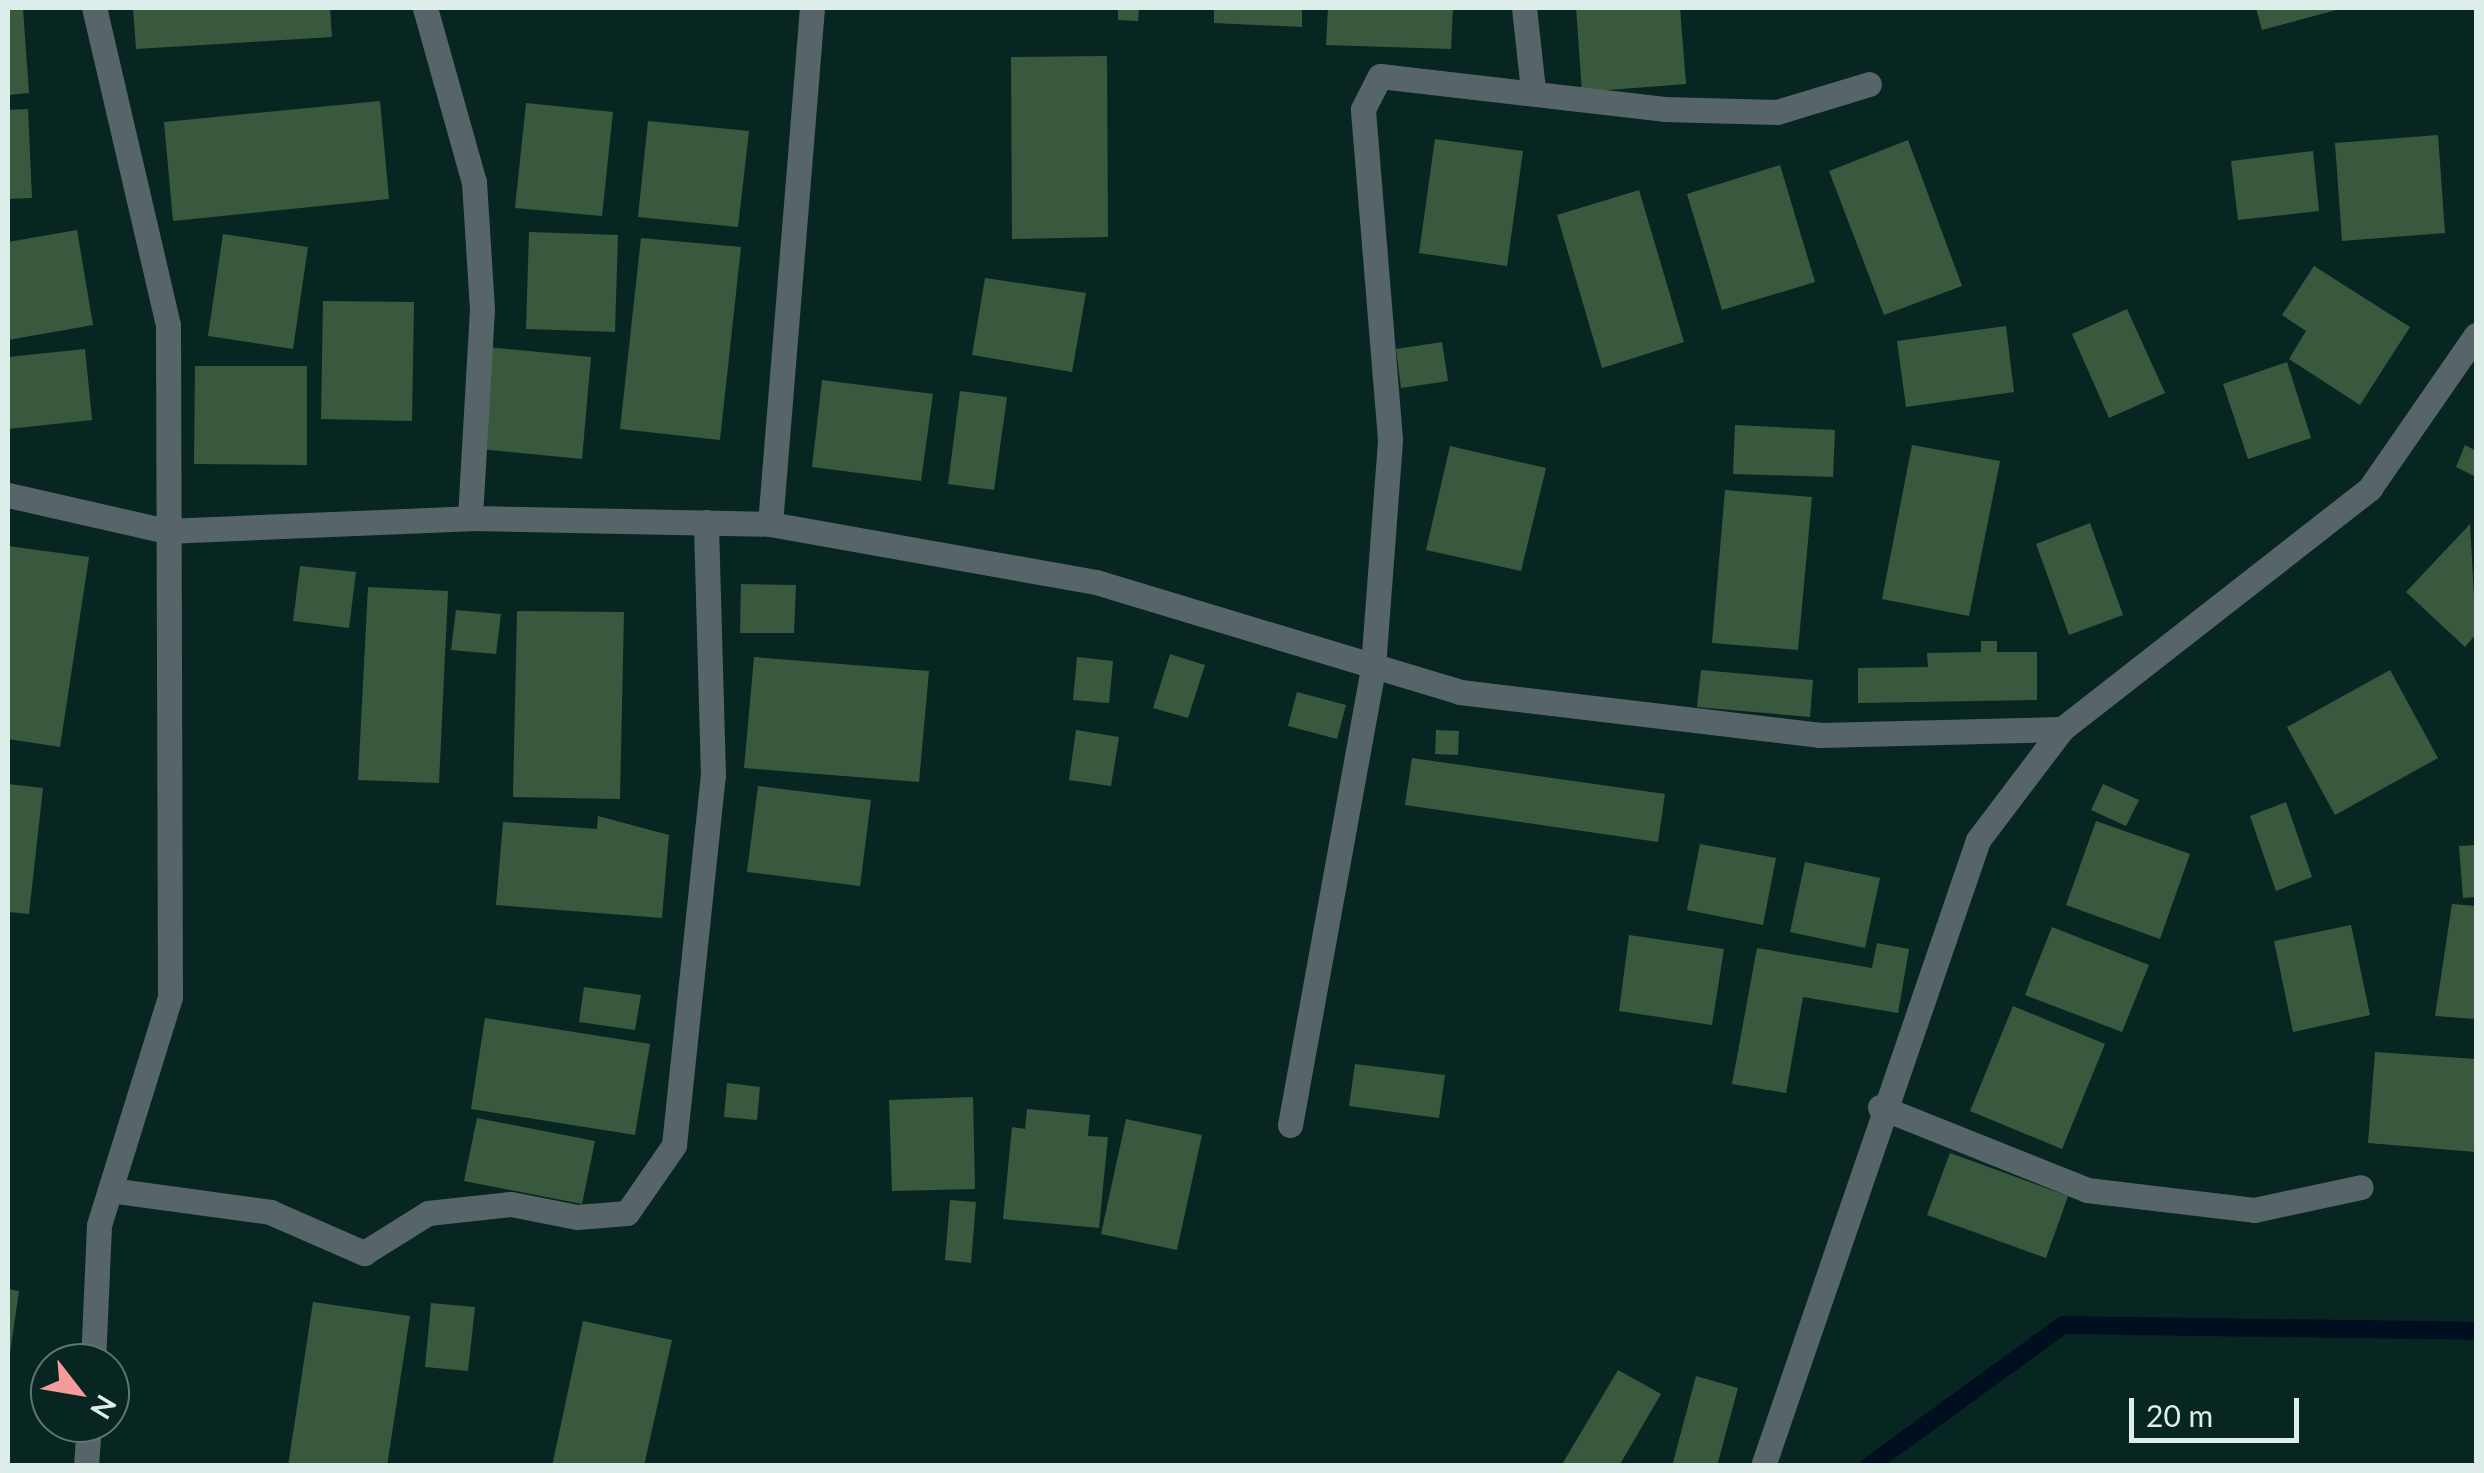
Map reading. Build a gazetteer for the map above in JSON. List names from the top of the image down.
{
  "scale_bar": "20 m",
  "north": "bottom right"
}
